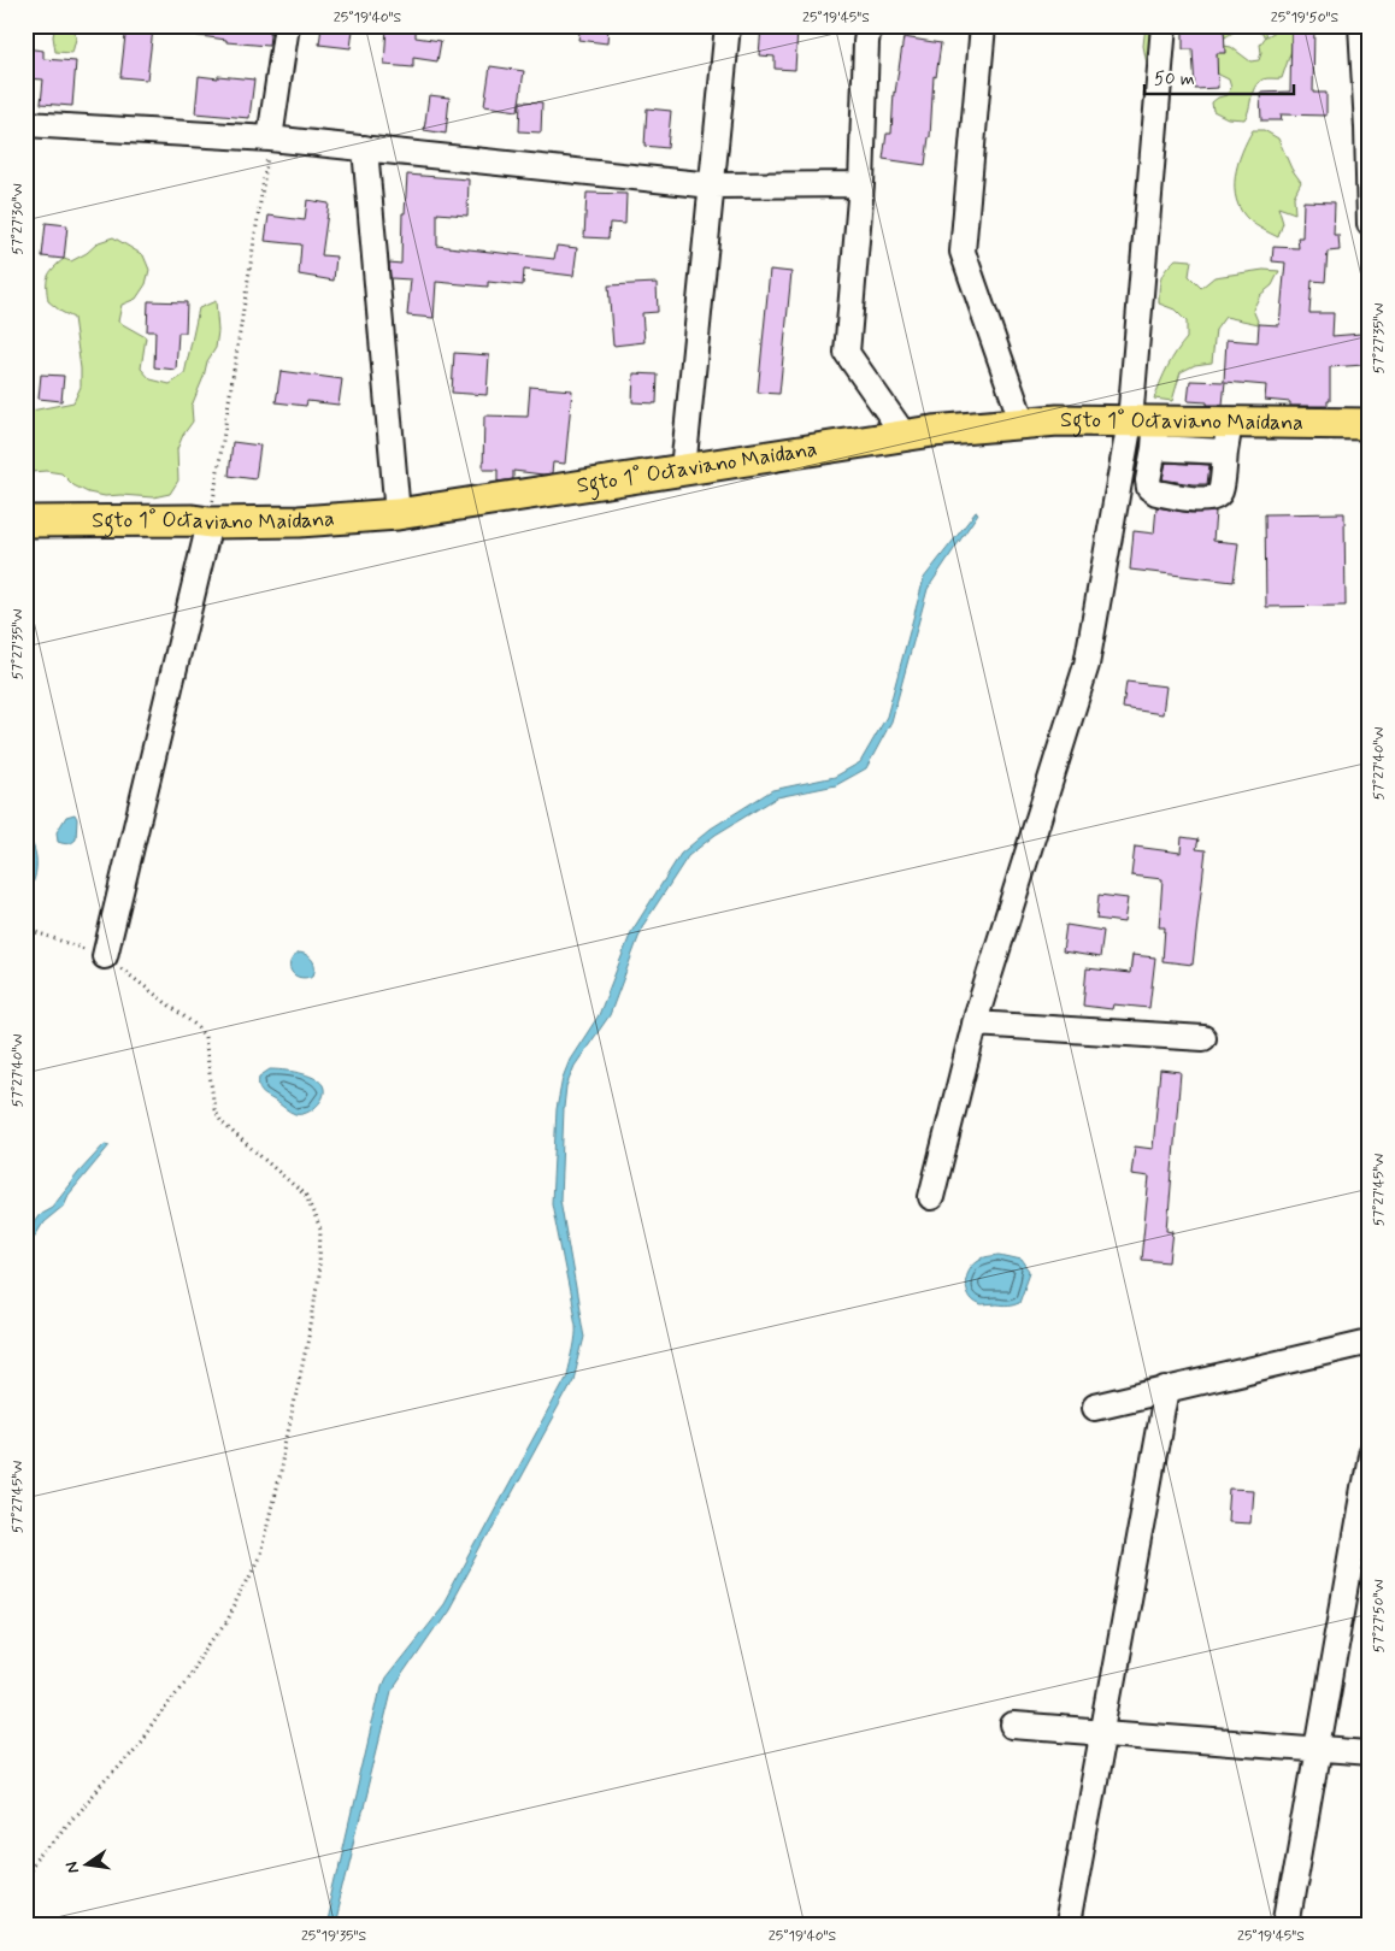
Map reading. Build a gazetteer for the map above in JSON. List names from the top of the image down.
{
  "streets": {
    "main road": ["Sgto 1° Octaviano Maidana"]
  },
  "scale_bar": "50 m",
  "north": "left",
  "coordinates": [
    "25°19'40\"S",
    "25°19'45\"S",
    "25°19'50\"S",
    "57°27'30\"W",
    "57°27'35\"W",
    "57°27'40\"W",
    "57°27'45\"W",
    "57°27'50\"W",
    "25°19'35\"S"
  ]
}
